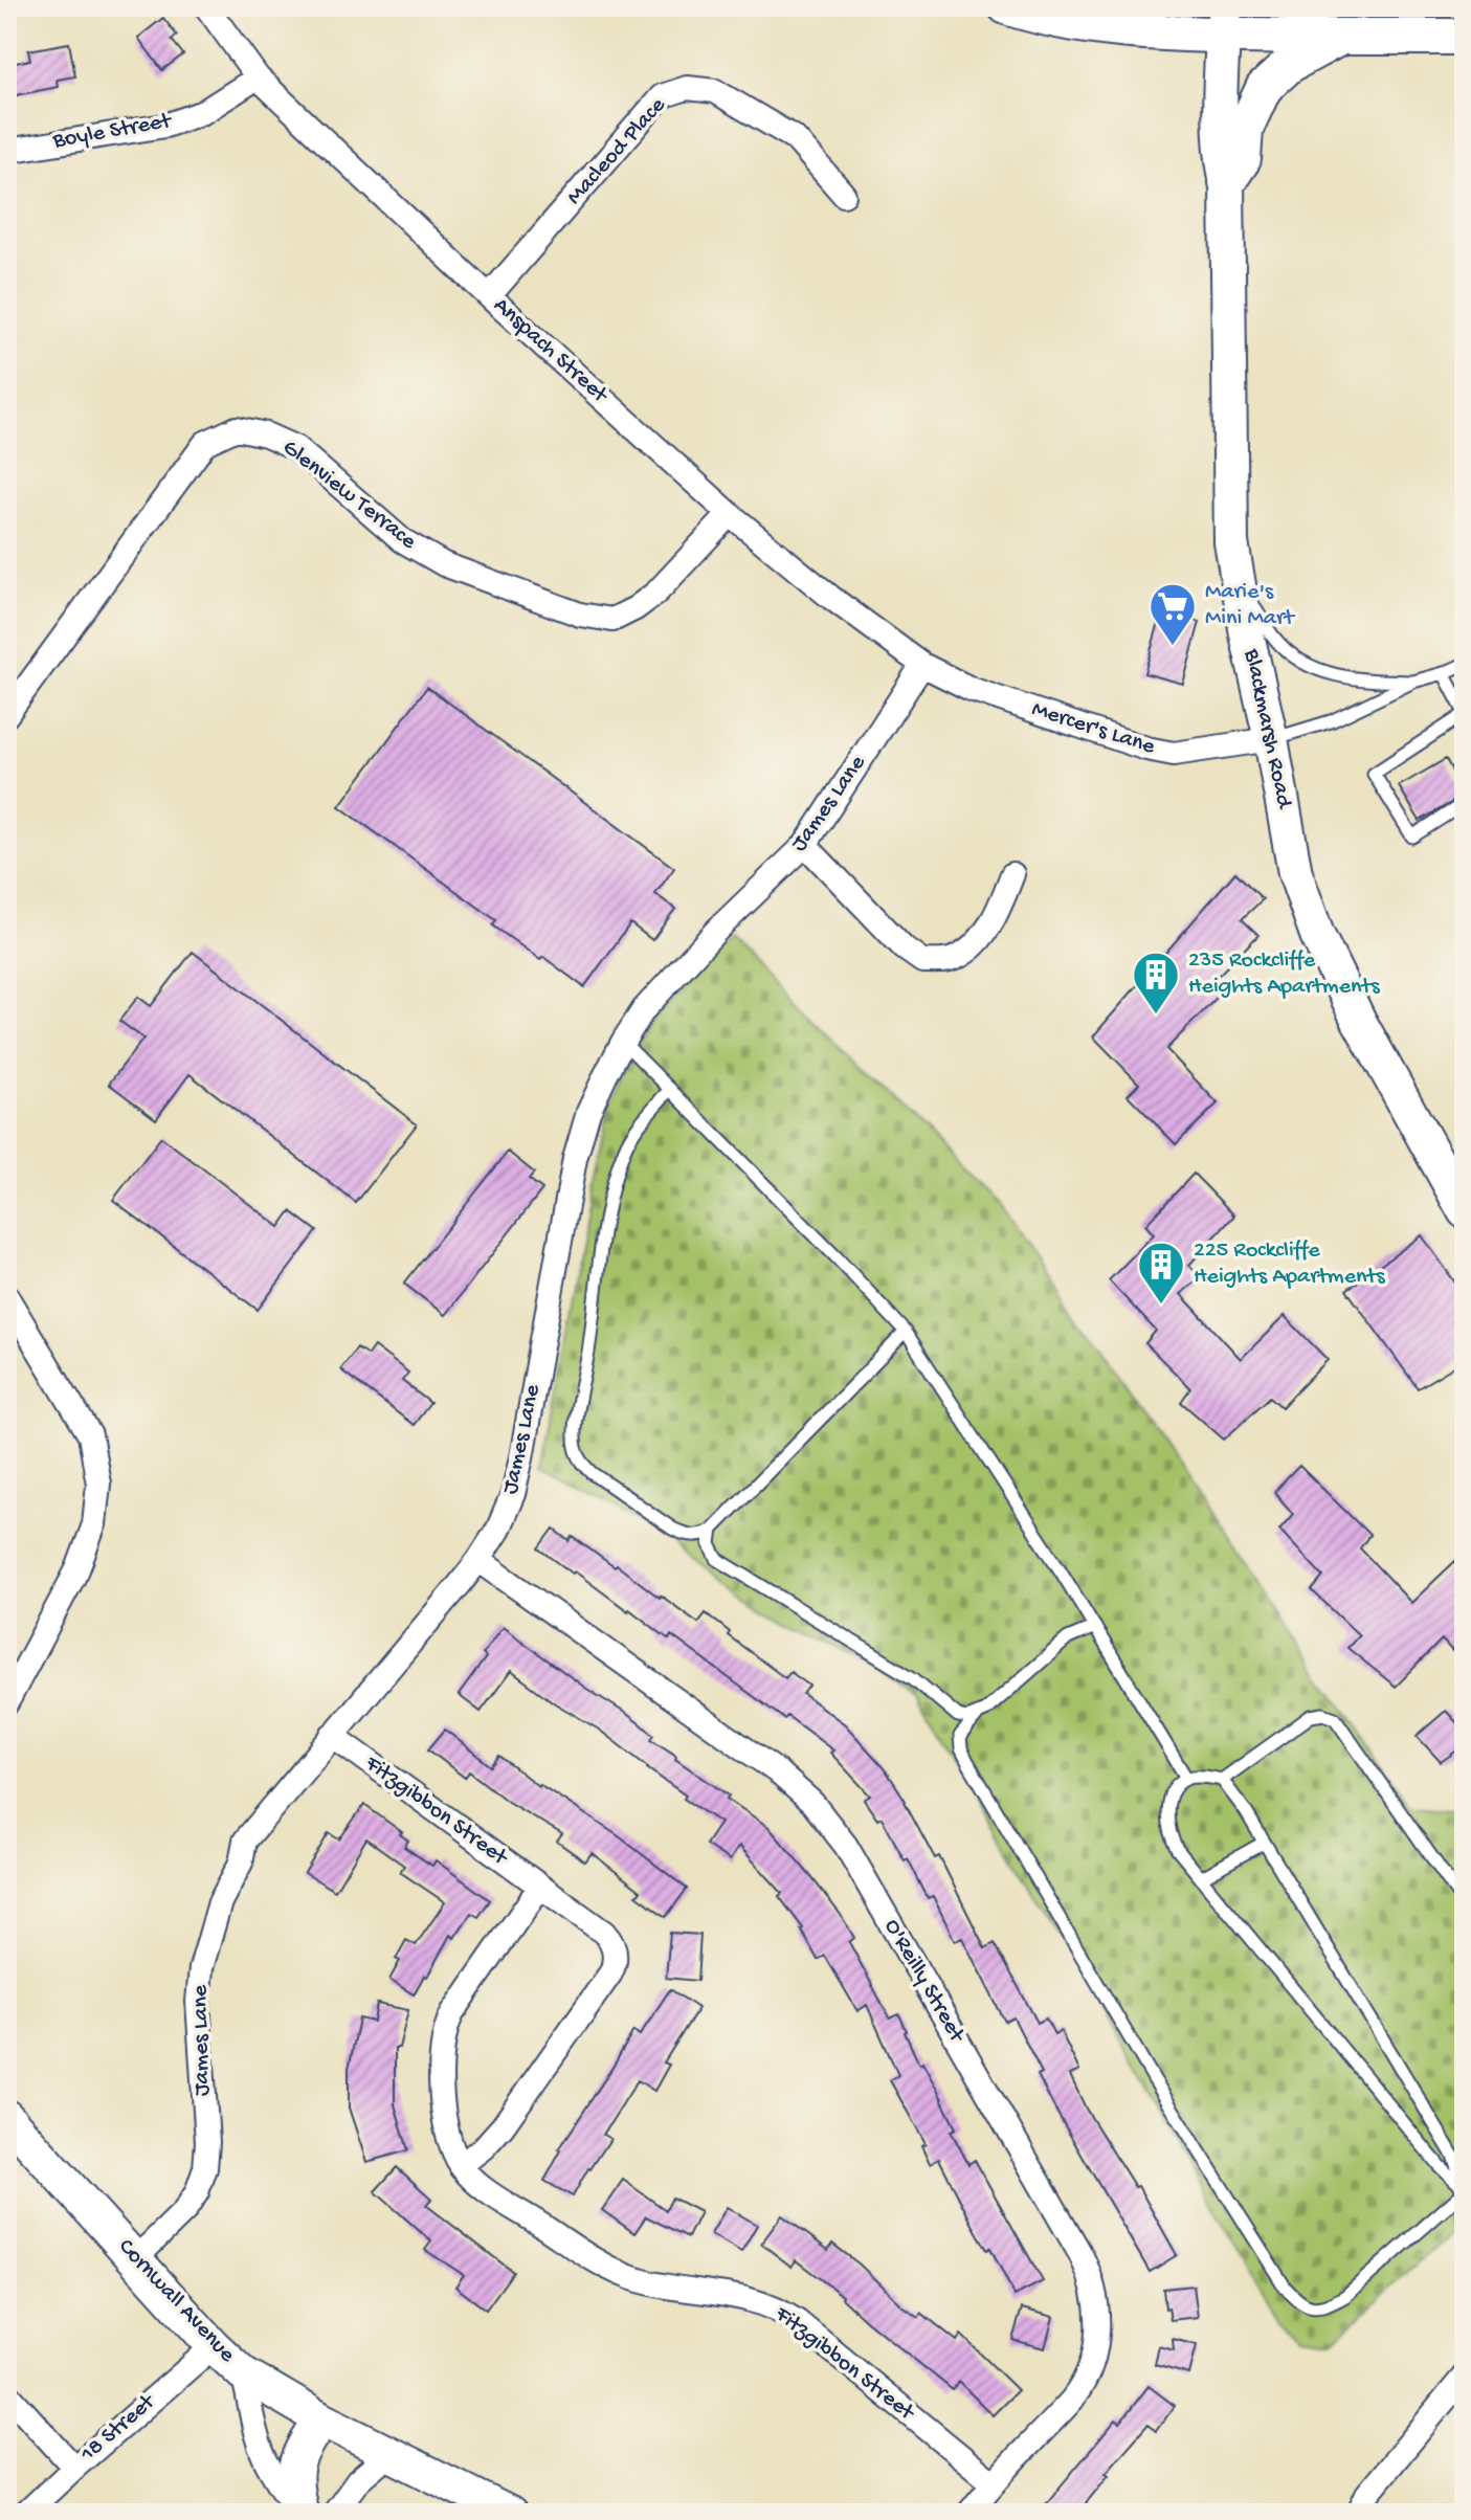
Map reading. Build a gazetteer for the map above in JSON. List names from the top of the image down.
{
  "streets": {
    "street": [
      "Boyle Street",
      "Macleod Place",
      "Anspach Street",
      "Glenview Terrace",
      "Mercer's Lane",
      "Blackmarsh Road",
      "James Lane",
      "Fitzgibbon Street",
      "O'Reilly Street",
      "Cornwall Avenue",
      "18 Street"
    ]
  },
  "crossings": [
    ["Boyle Street", "Anspach Street"],
    ["Macleod Place", "Anspach Street"],
    ["Anspach Street", "Glenview Terrace"],
    ["Anspach Street", "Mercer's Lane"],
    ["Anspach Street", "James Lane"],
    ["Mercer's Lane", "Blackmarsh Road"],
    ["Mercer's Lane", "James Lane"],
    ["James Lane", "Fitzgibbon Street"],
    ["James Lane", "O'Reilly Street"],
    ["James Lane", "Cornwall Avenue"],
    ["Fitzgibbon Street", "O'Reilly Street"],
    ["Cornwall Avenue", "18 Street"]
  ],
  "places": {
    "supermarket": ["Marie's Mini Mart"],
    "building": ["235 Rockcliffe Heights Apartments", "225 Rockcliffe Heights Apartments"]
  }
}
